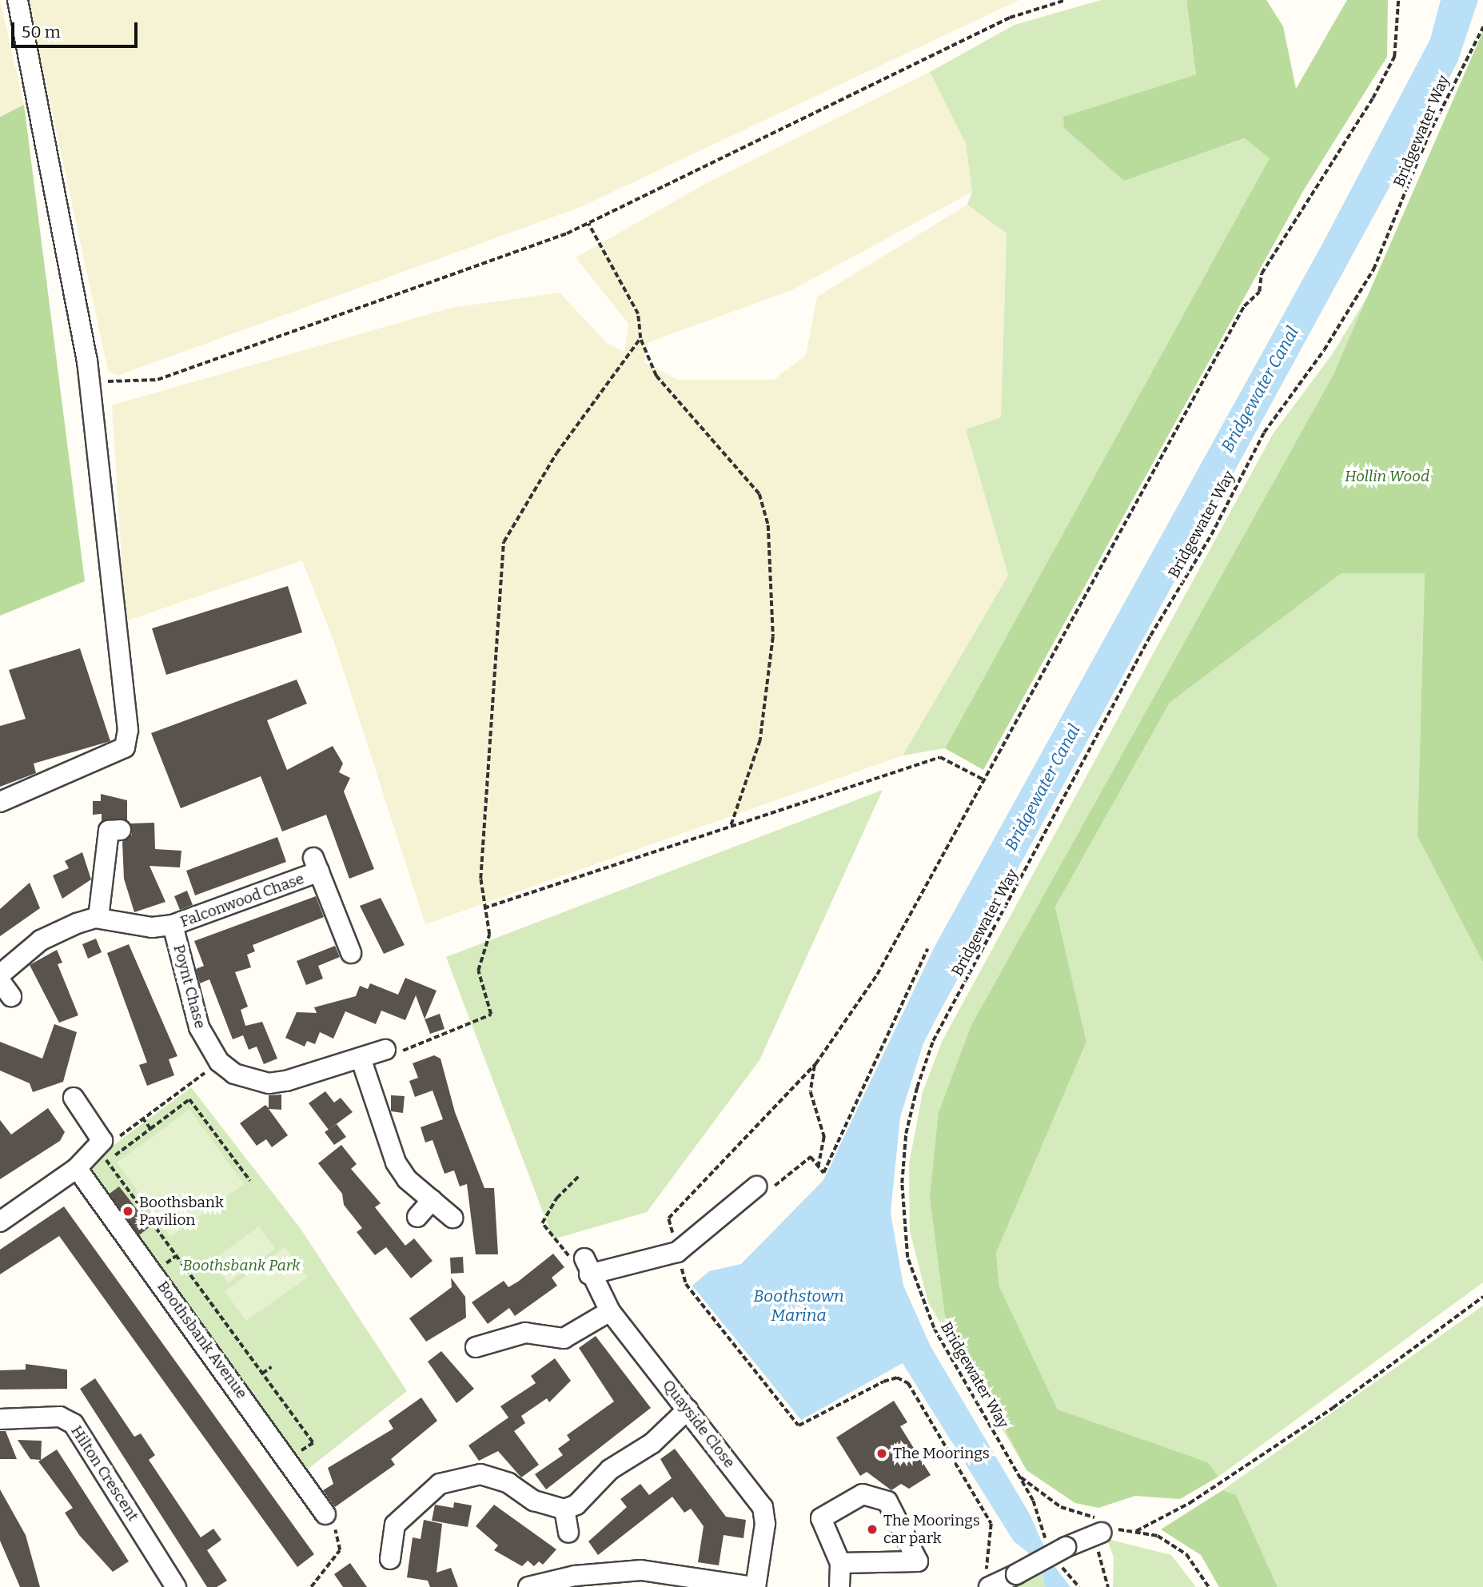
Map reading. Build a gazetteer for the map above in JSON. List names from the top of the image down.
{
  "streets": {
    "street": [
      "Falconwood Chase",
      "Poynt Chase",
      "Boothsbank Avenue",
      "Quayside Close",
      "Hilton Crescent"
    ],
    "path": ["Bridgewater Way"]
  },
  "crossings": [
    ["Falconwood Chase", "Poynt Chase"]
  ],
  "water": ["Bridgewater Canal", "Boothstown Marina"],
  "parks": ["Hollin Wood", "Boothsbank Park"],
  "places": ["Boothsbank Pavilion", "The Moorings", "The Moorings car park"],
  "scale_bar": "50 m"
}
